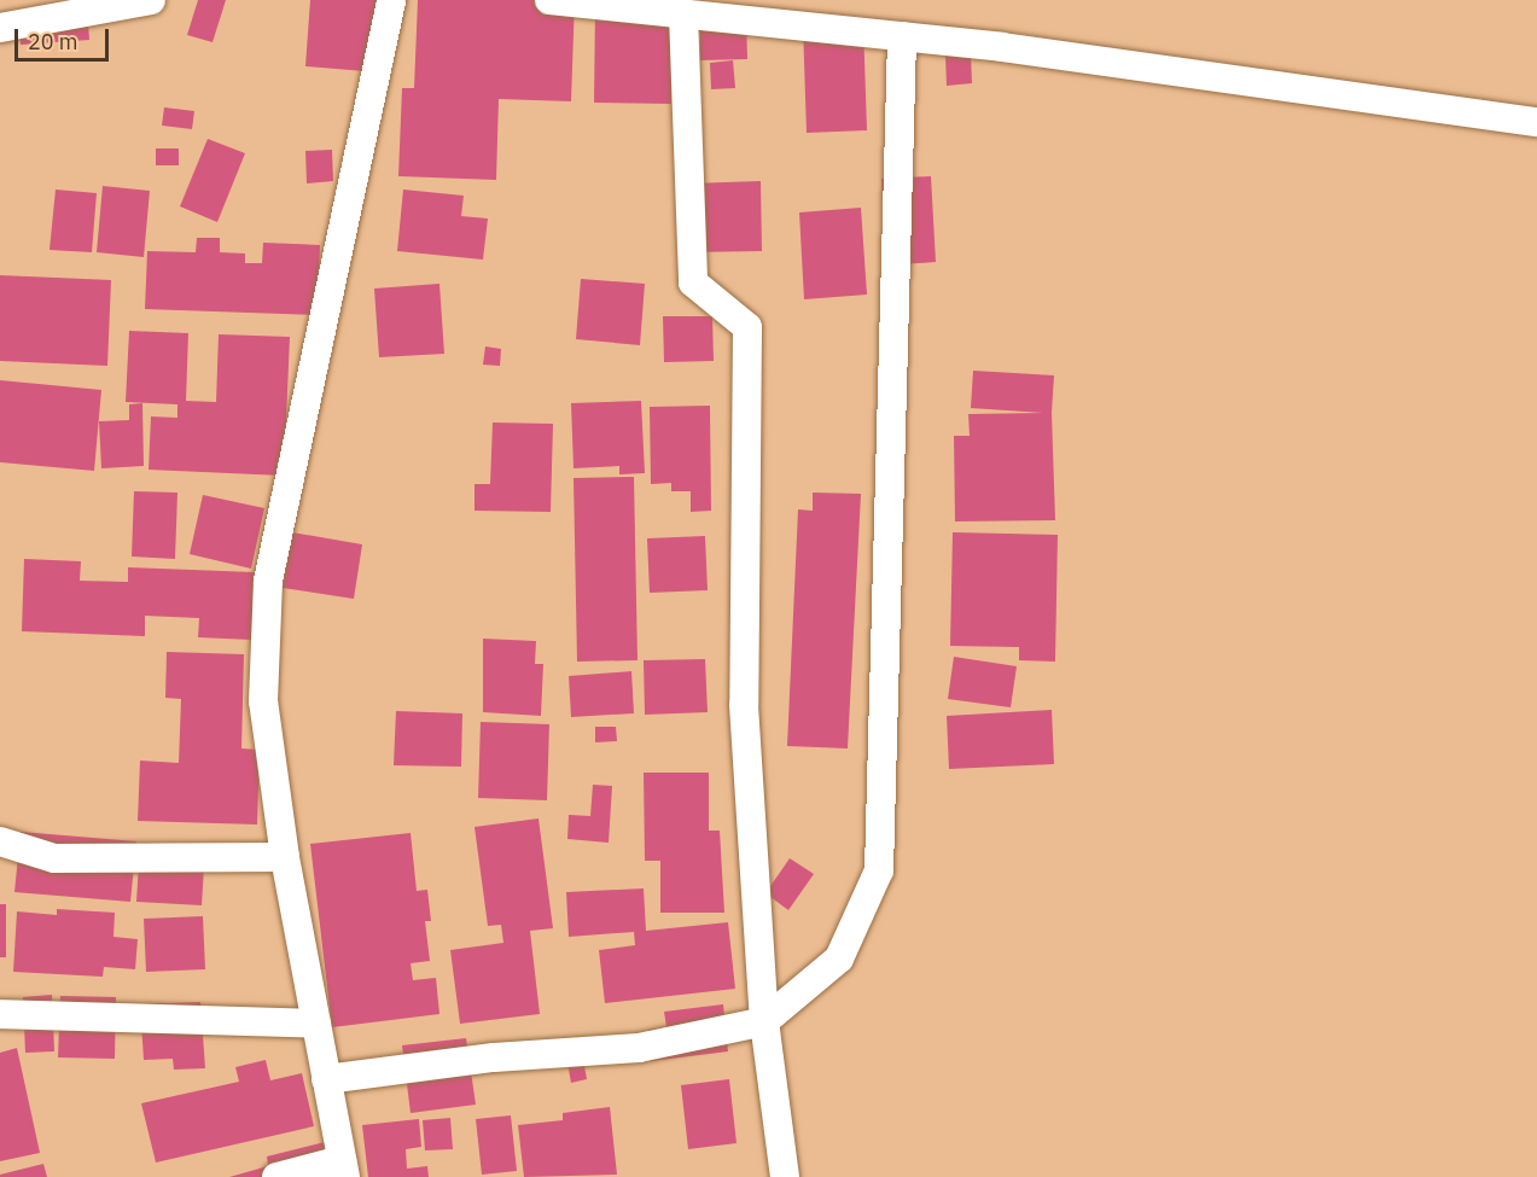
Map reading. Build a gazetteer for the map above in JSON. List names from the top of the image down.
{
  "scale_bar": "20 m"
}
